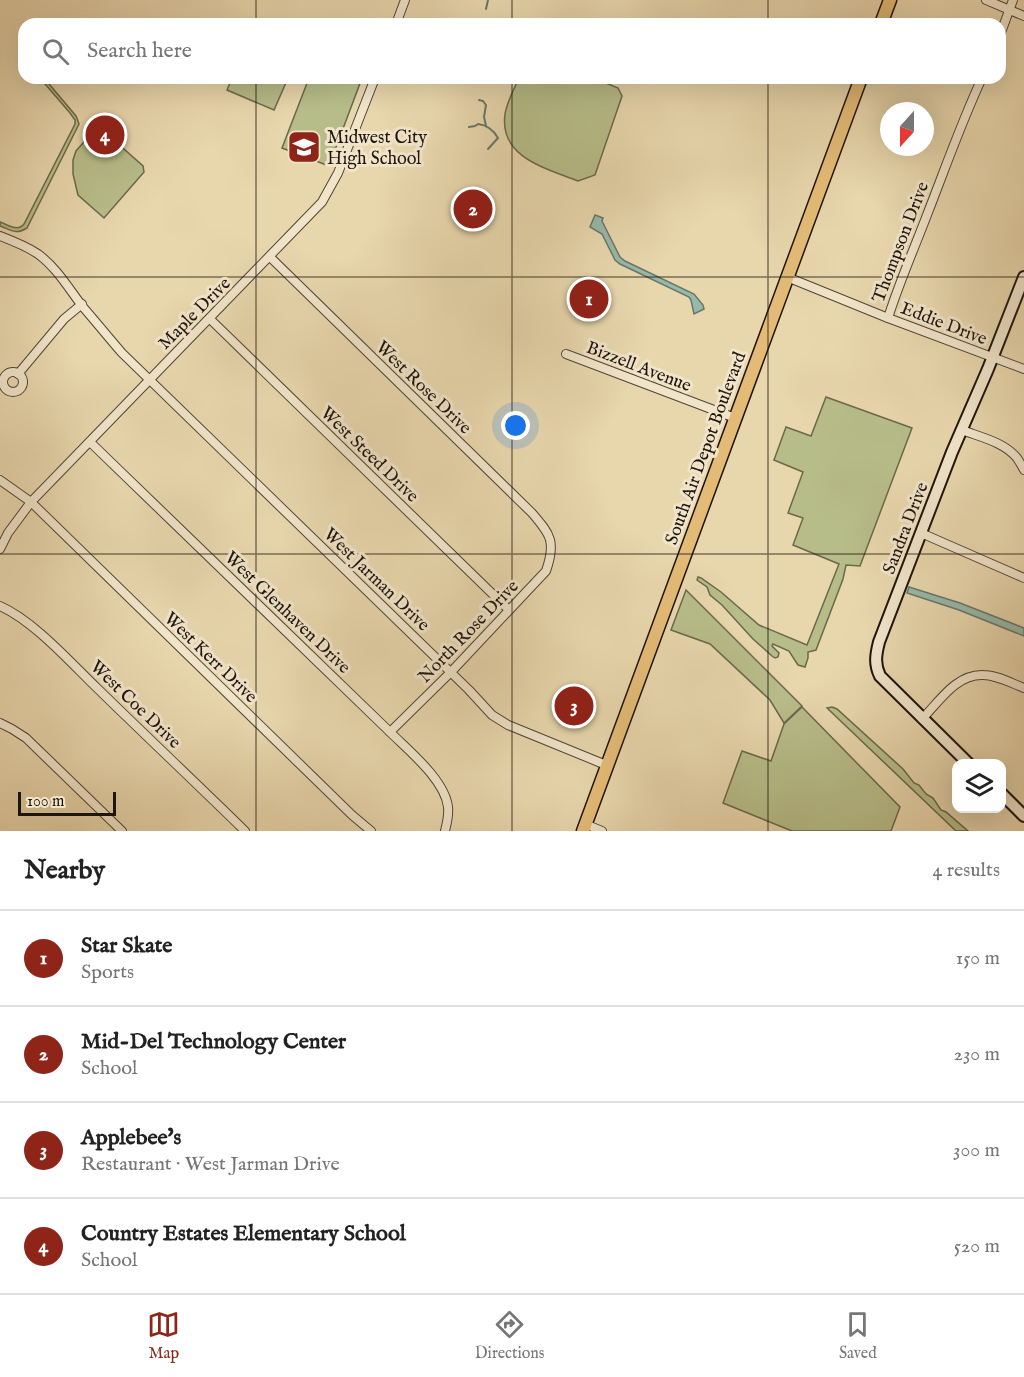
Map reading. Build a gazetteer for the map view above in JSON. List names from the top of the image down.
{
  "streets": {
    "main road": ["South Air Depot Boulevard"],
    "street": [
      "Thompson Drive",
      "Maple Drive",
      "Eddie Drive",
      "Bizzell Avenue",
      "West Rose Drive",
      "West Steed Drive",
      "Sandra Drive",
      "West Jarman Drive",
      "West Glenhaven Drive",
      "North Rose Drive",
      "West Kerr Drive",
      "West Coe Drive"
    ]
  },
  "crossings": [
    ["Thompson Drive", "Eddie Drive"],
    ["Maple Drive", "West Rose Drive"],
    ["Maple Drive", "West Steed Drive"],
    ["Maple Drive", "West Jarman Drive"],
    ["Maple Drive", "West Glenhaven Drive"],
    ["Maple Drive", "West Kerr Drive"],
    ["Eddie Drive", "South Air Depot Boulevard"],
    ["Eddie Drive", "Sandra Drive"],
    ["Bizzell Avenue", "South Air Depot Boulevard"],
    ["West Rose Drive", "North Rose Drive"],
    ["South Air Depot Boulevard", "West Jarman Drive"],
    ["West Steed Drive", "North Rose Drive"],
    ["West Jarman Drive", "North Rose Drive"],
    ["West Glenhaven Drive", "North Rose Drive"]
  ],
  "places": {
    "school or university": ["Midwest City High School"]
  },
  "scale_bar": "100 m",
  "north": "bottom",
  "page": {
    "search": "Search here",
    "pins": [
      "4",
      "2",
      "1",
      "3"
    ],
    "scale": "100 m",
    "heading": ["Nearby", "4 results"],
    "list": [
      {
        "mark": "1",
        "name": "Star Skate",
        "note": "Sports",
        "value": "150 m"
      },
      {
        "mark": "2",
        "name": "Mid-Del Technology Center",
        "note": "School",
        "value": "230 m"
      },
      {
        "mark": "3",
        "name": "Applebee's",
        "note": "Restaurant · West Jarman Drive",
        "value": "300 m"
      },
      {
        "mark": "4",
        "name": "Country Estates Elementary School",
        "note": "School",
        "value": "520 m"
      }
    ],
    "nav": ["Map", "Directions", "Saved"]
  }
}
